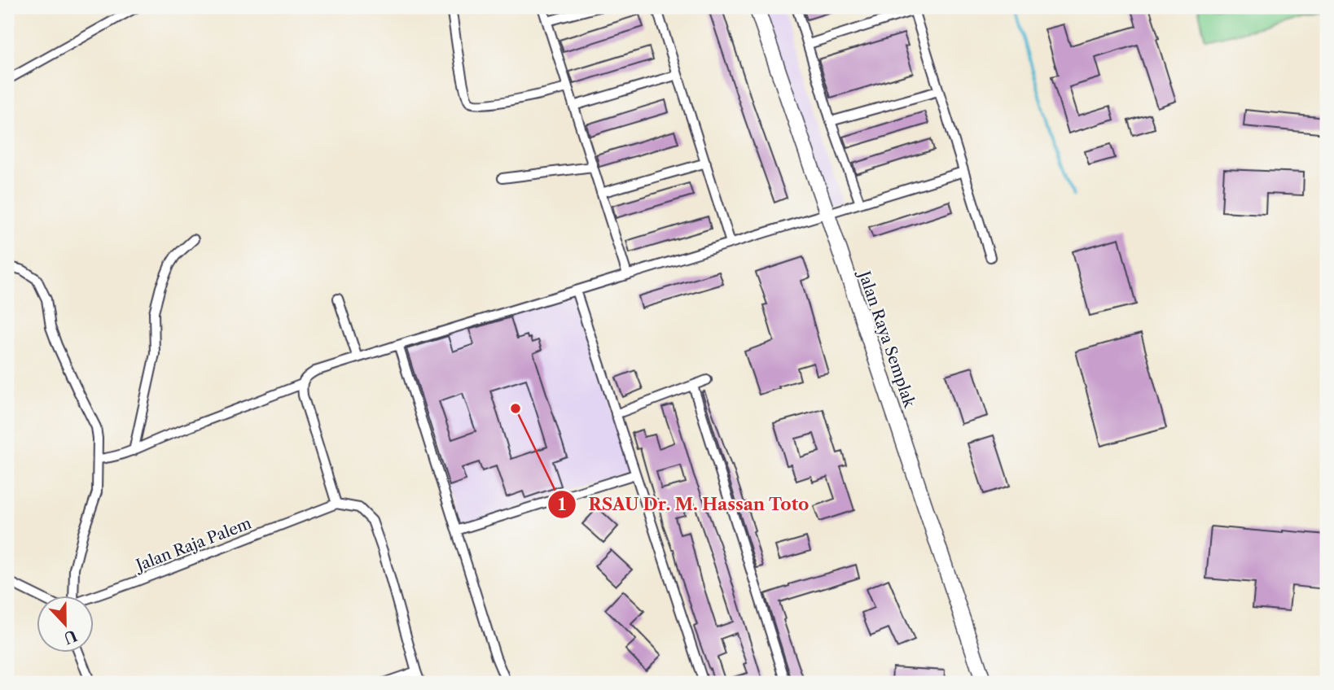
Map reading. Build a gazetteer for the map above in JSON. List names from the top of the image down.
{
  "streets": {
    "main road": ["Jalan Raya Semplak"],
    "street": ["Jalan Raja Palem"]
  },
  "places": ["RSAU Dr. M. Hassan Toto"],
  "north": "bottom"
}
